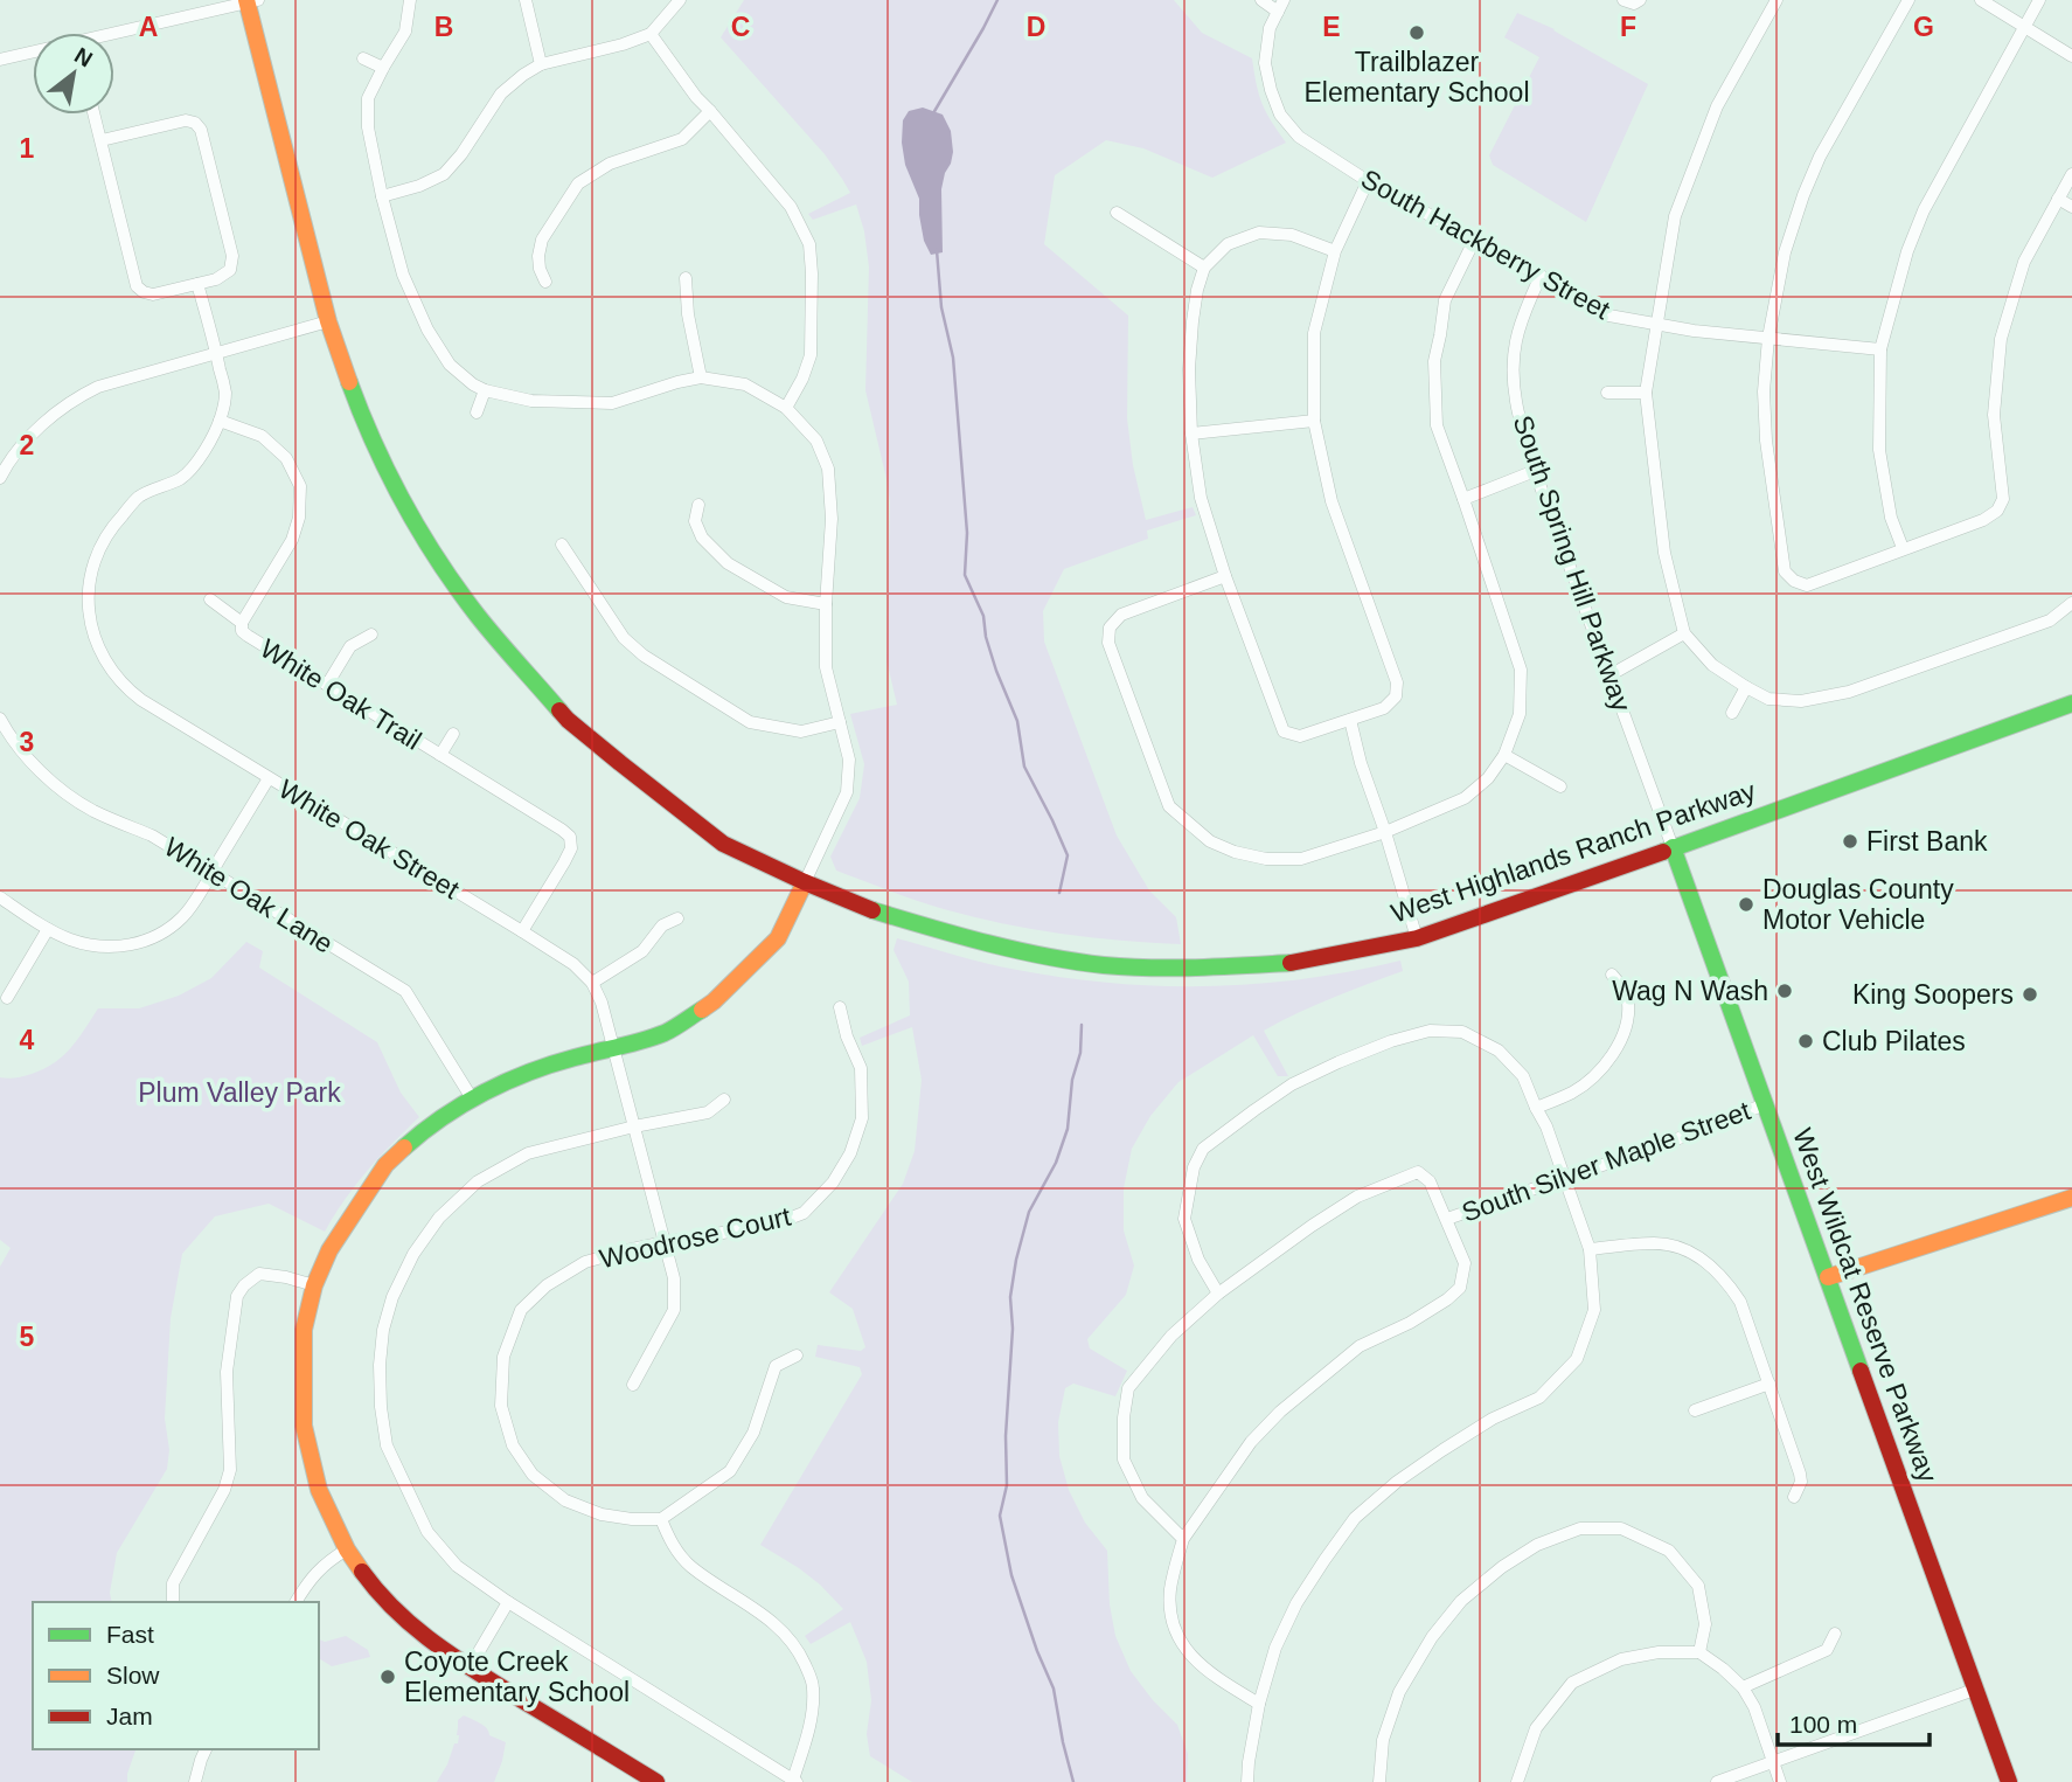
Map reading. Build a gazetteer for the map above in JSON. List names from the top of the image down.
{
  "streets": {
    "main road": ["West Highlands Ranch Parkway", "West Wildcat Reserve Parkway"],
    "street": [
      "South Hackberry Street",
      "South Spring Hill Parkway",
      "White Oak Trail",
      "White Oak Street",
      "White Oak Lane",
      "South Silver Maple Street",
      "Woodrose Court"
    ]
  },
  "crossings": [
    ["South Hackberry Street", "South Spring Hill Parkway"],
    ["South Spring Hill Parkway", "West Highlands Ranch Parkway"],
    ["South Spring Hill Parkway", "West Wildcat Reserve Parkway"],
    ["White Oak Trail", "White Oak Street"],
    ["White Oak Street", "Woodrose Court"],
    ["West Highlands Ranch Parkway", "West Wildcat Reserve Parkway"],
    ["South Silver Maple Street", "West Wildcat Reserve Parkway"]
  ],
  "parks": ["Plum Valley Park"],
  "places": [
    "Trailblazer Elementary School",
    "First Bank",
    "Douglas County Motor Vehicle",
    "Wag N Wash",
    "King Soopers",
    "Club Pilates",
    "Coyote Creek Elementary School"
  ],
  "legend": ["Fast", "Slow", "Jam"],
  "scale_bar": "100 m",
  "north": "top right",
  "grid": {
    "columns": [
      "A",
      "B",
      "C",
      "D",
      "E",
      "F",
      "G"
    ],
    "rows": [
      "1",
      "2",
      "3",
      "4",
      "5"
    ]
  }
}
